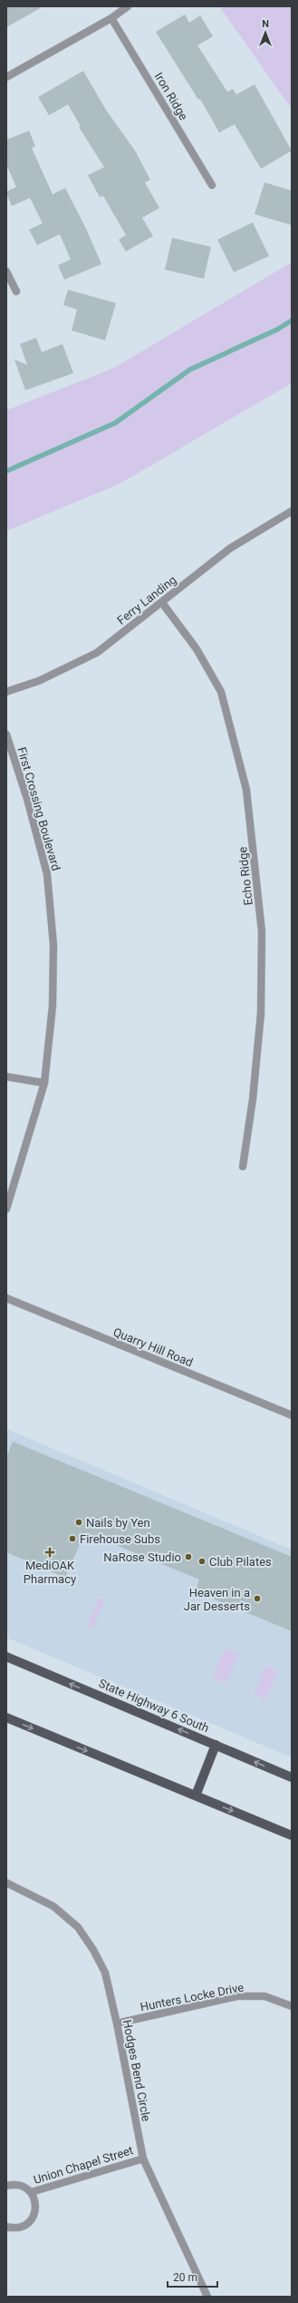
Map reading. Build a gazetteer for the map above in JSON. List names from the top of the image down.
{
  "streets": {
    "main road": ["State Highway 6 South"],
    "street": [
      "Iron Ridge",
      "Ferry Landing",
      "First Crossing Boulevard",
      "Echo Ridge",
      "Quarry Hill Road",
      "Hunters Locke Drive",
      "Hodges Bend Circle",
      "Union Chapel Street"
    ]
  },
  "crossings": [
    ["Ferry Landing", "Echo Ridge"],
    ["Hunters Locke Drive", "Hodges Bend Circle"],
    ["Hodges Bend Circle", "Union Chapel Street"]
  ],
  "places": {
    "other": [
      "Nails by Yen",
      "Firehouse Subs",
      "NaRose Studio",
      "Club Pilates",
      "Heaven in a Jar Desserts"
    ],
    "health": ["MediOAK Pharmacy"]
  },
  "scale_bar": "20 m",
  "north": "top"
}
